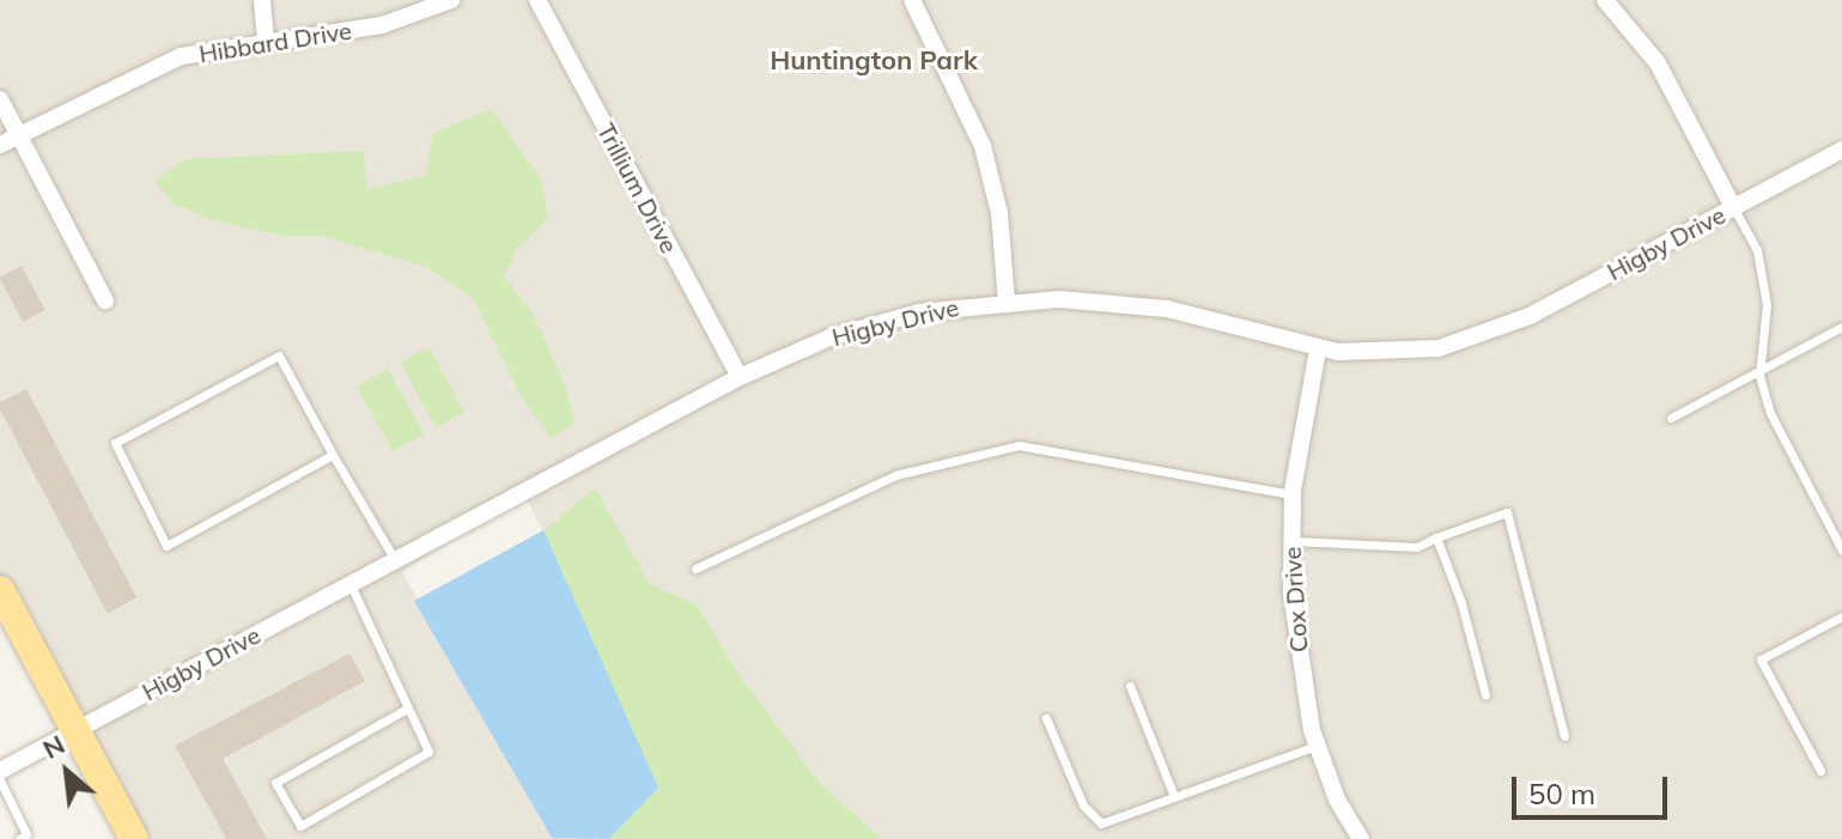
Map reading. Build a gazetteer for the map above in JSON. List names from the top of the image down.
{
  "streets": {
    "street": [
      "Hibbard Drive",
      "Trillium Drive",
      "Higby Drive",
      "Cox Drive"
    ]
  },
  "crossings": [
    ["Trillium Drive", "Higby Drive"],
    ["Higby Drive", "Cox Drive"]
  ],
  "districts": ["Huntington Park"],
  "scale_bar": "50 m",
  "north": "top left"
}
